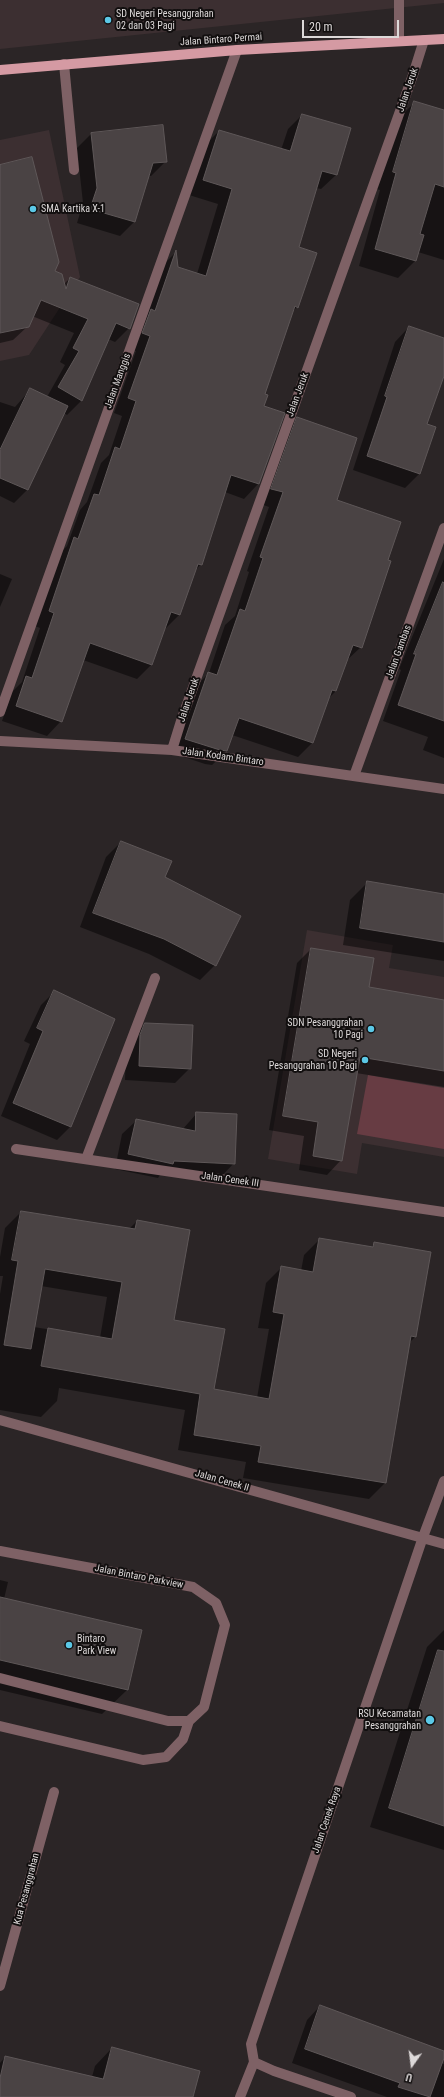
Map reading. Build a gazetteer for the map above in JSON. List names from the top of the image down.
{
  "streets": {
    "main road": ["Jalan Bintaro Permai"],
    "street": [
      "Jalan Jeruk",
      "Jalan Manggis",
      "Jalan Gambas",
      "Jalan Kodam Bintaro",
      "Jalan Cenek III",
      "Jalan Cenek II",
      "Jalan Bintaro Parkview",
      "Jalan Cenek Raya",
      "Kua Pesanggrahan"
    ]
  },
  "crossings": [
    ["Jalan Bintaro Permai", "Jalan Jeruk"],
    ["Jalan Bintaro Permai", "Jalan Manggis"],
    ["Jalan Jeruk", "Jalan Kodam Bintaro"],
    ["Jalan Gambas", "Jalan Kodam Bintaro"],
    ["Jalan Cenek II", "Jalan Cenek Raya"]
  ],
  "places": [
    "SD Negeri Pesanggrahan 02 dan 03 Pagi",
    "SMA Kartika X-1",
    "SDN Pesanggrahan 10 Pagi",
    "SD Negeri Pesanggrahan 10 Pagi",
    "Bintaro Park View",
    "RSU Kecamatan Pesanggrahan"
  ],
  "scale_bar": "20 m",
  "north": "bottom"
}
